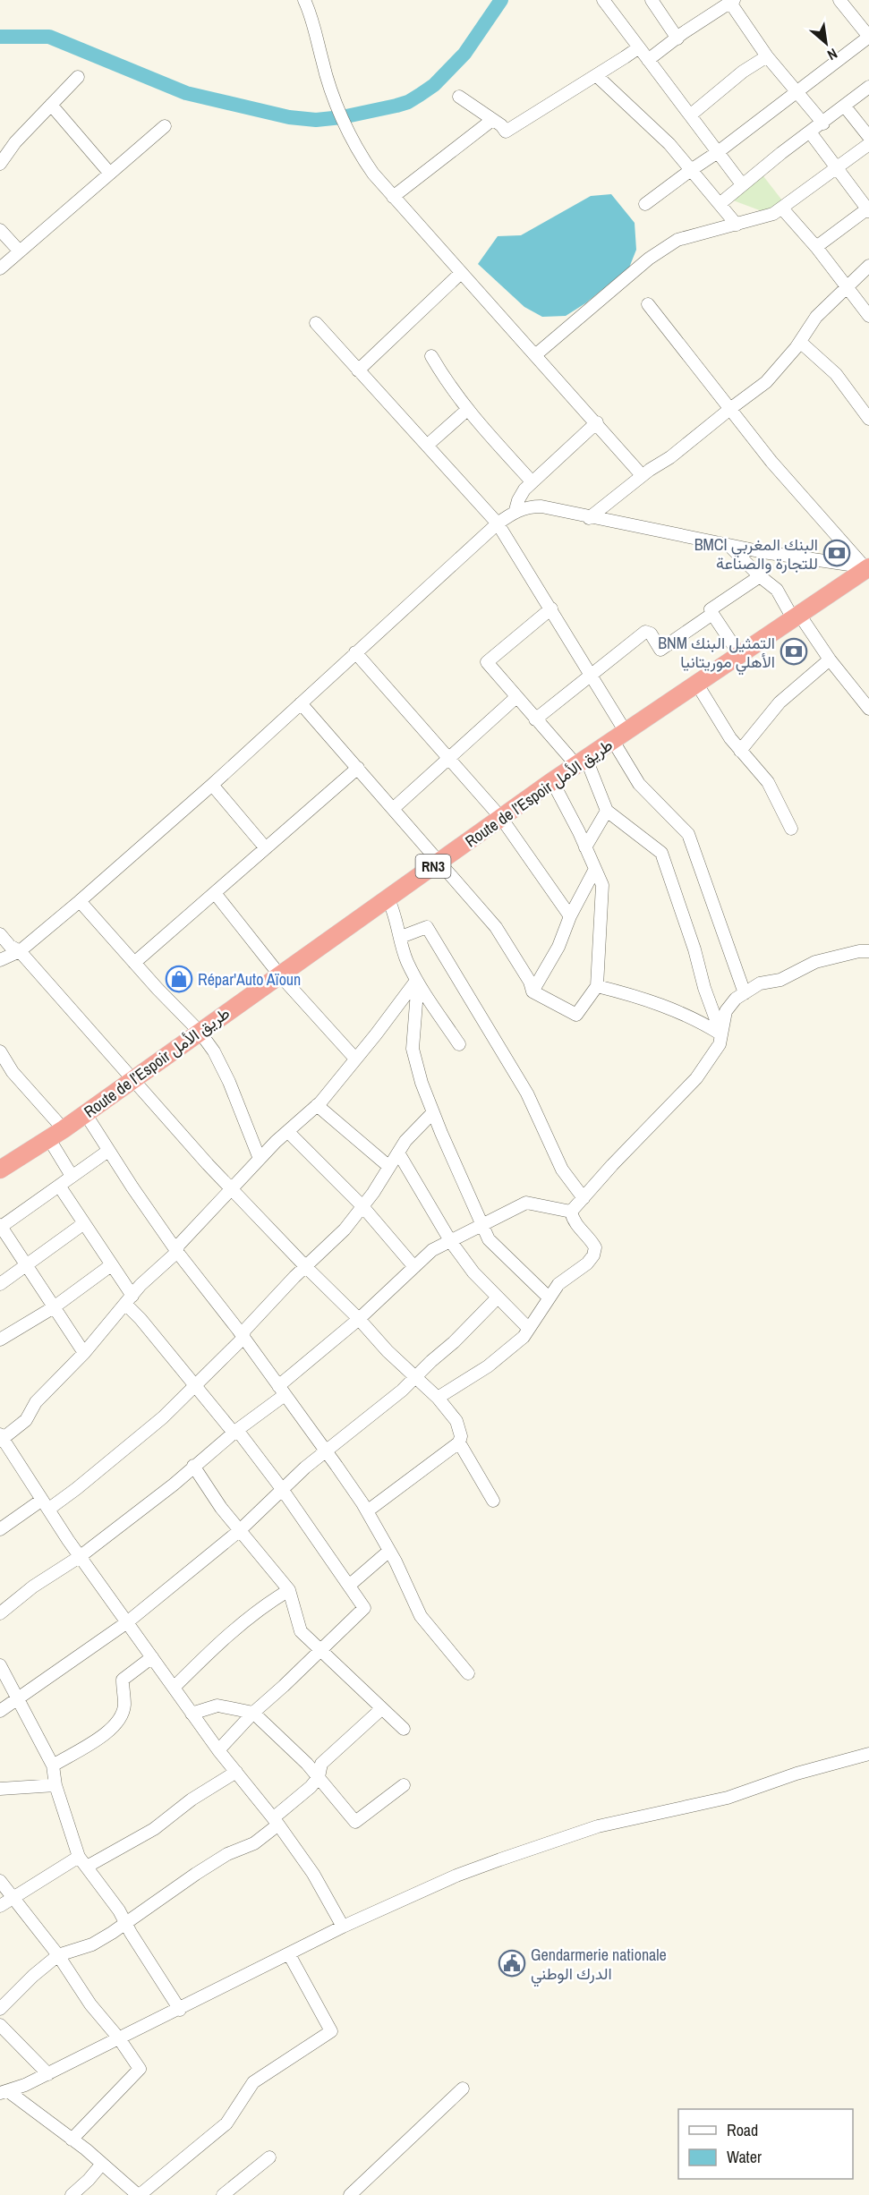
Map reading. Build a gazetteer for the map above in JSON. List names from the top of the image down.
{
  "streets": {
    "highway": ["Route de l’Espoir طريق الأمل", "RN3"]
  },
  "places": {
    "bank": ["BMCI البنك المغربي للتجارة والصناعة", "BNM التمثيل البنك الأهلي موريتانيا"],
    "shop": ["Répar'Auto Aïoun"],
    "public building": ["Gendarmerie nationale الدرك الوطني"]
  },
  "legend": ["Road", "Water"],
  "north": "bottom right"
}
